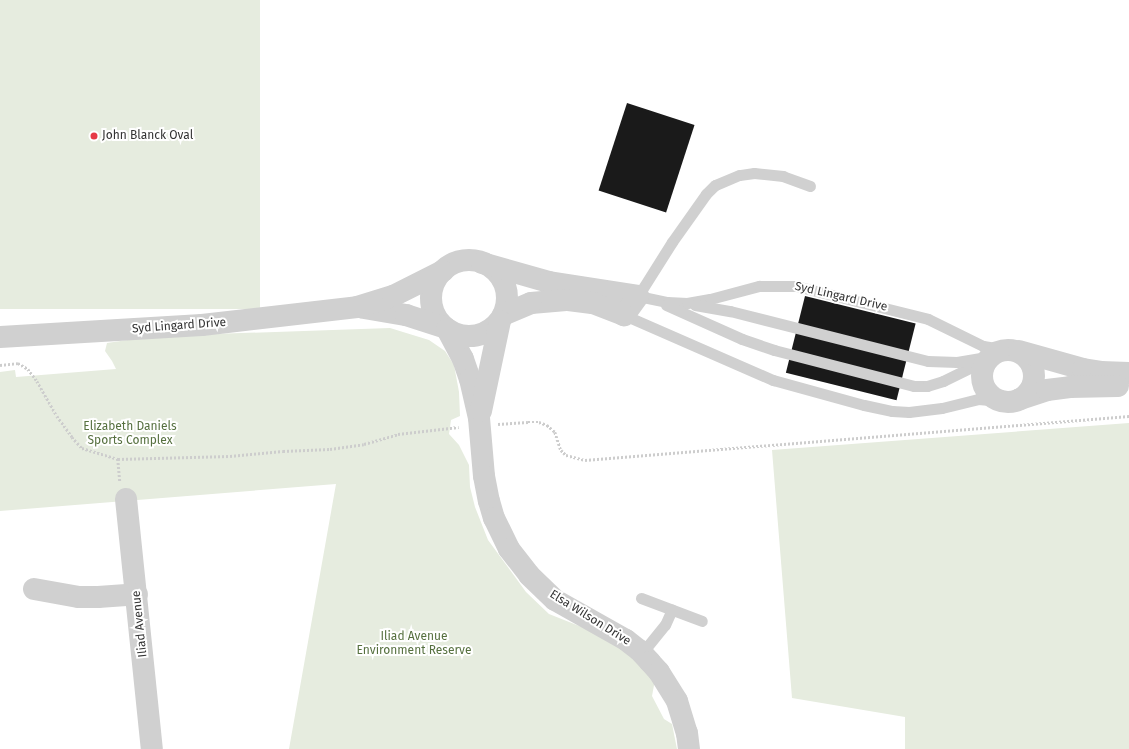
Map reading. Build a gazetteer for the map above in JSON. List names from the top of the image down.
{
  "streets": {
    "street": ["Syd Lingard Drive", "Elsa Wilson Drive", "Iliad Avenue"]
  },
  "crossings": [
    ["Syd Lingard Drive", "Elsa Wilson Drive"]
  ],
  "parks": ["Elizabeth Daniels Sports Complex", "Iliad Avenue Environment Reserve"],
  "places": ["John Blanck Oval"]
}
